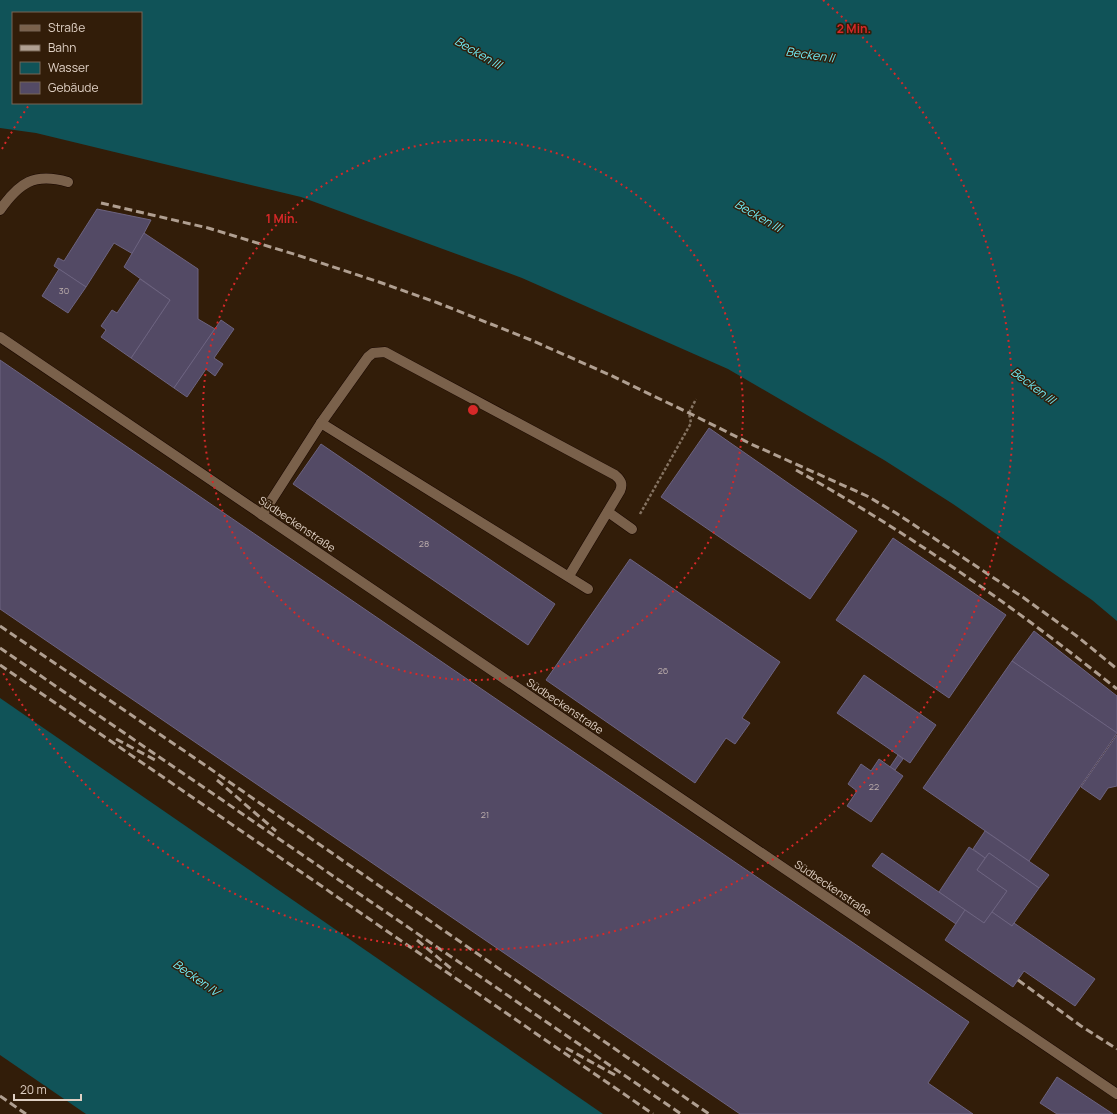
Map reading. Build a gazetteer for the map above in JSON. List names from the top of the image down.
{
  "streets": {
    "street": ["Südbeckenstraße"]
  },
  "water": ["Becken III", "Becken II", "Becken IV"],
  "house_numbers": [
    "30",
    "28",
    "26",
    "22",
    "21"
  ],
  "legend": [
    "Straße",
    "Bahn",
    "Wasser",
    "Gebäude"
  ],
  "scale_bar": "20 m",
  "rings": ["2 Min.", "1 Min."]
}
